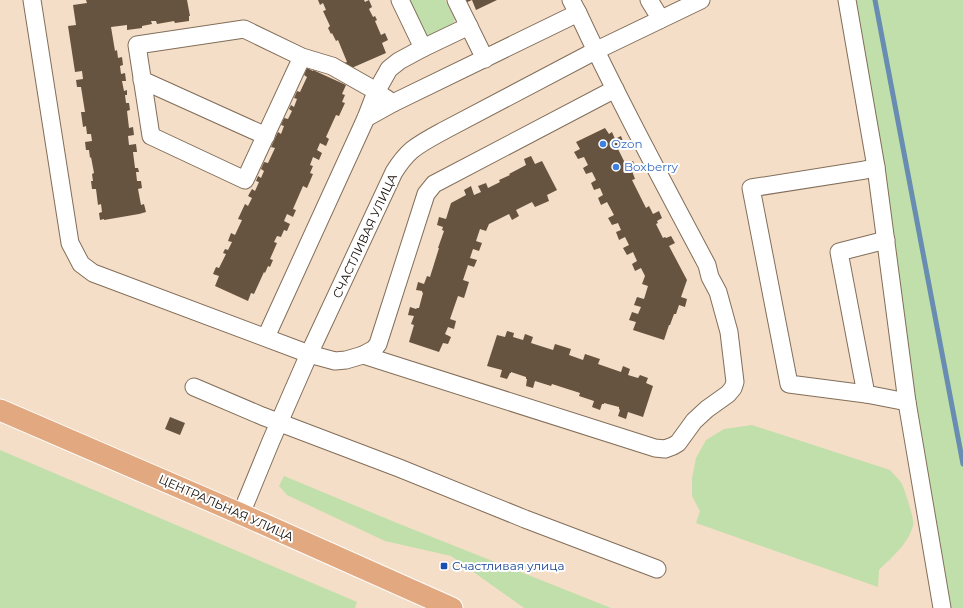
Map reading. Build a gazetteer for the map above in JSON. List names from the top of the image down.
{
  "streets": {
    "main road": ["ЦЕНТРАЛЬНАЯ УЛИЦА"],
    "street": ["СЧАСТЛИВАЯ УЛИЦА"]
  },
  "crossings": [
    ["СЧАСТЛИВАЯ УЛИЦА", "ЦЕНТРАЛЬНАЯ УЛИЦА"]
  ],
  "places": {
    "other": ["Ozon", "Boxberry"],
    "transit": ["Счастливая улица"]
  }
}
